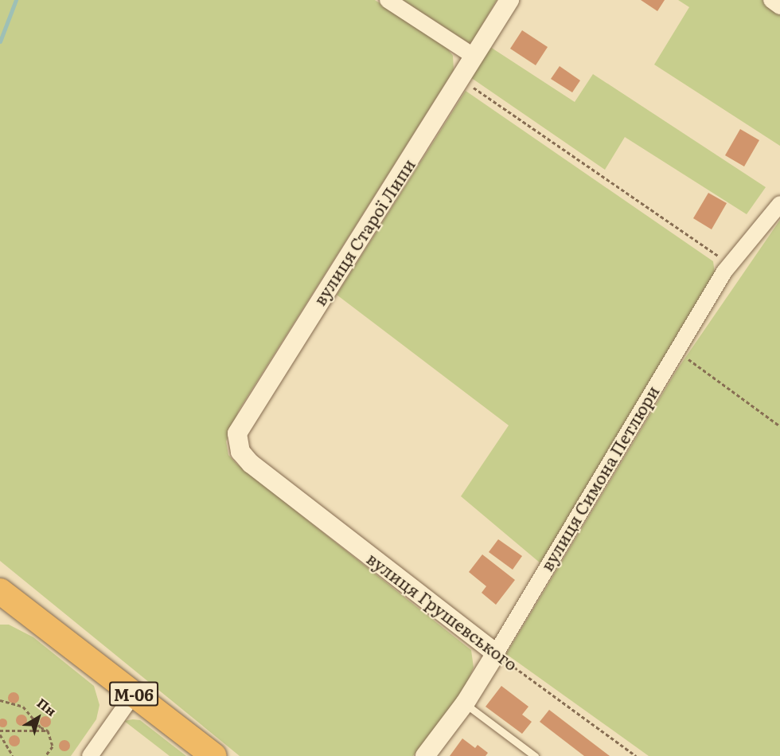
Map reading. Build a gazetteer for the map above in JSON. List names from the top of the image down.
{
  "streets": {
    "highway": ["М-06"],
    "street": ["вулиця Старої Липи", "вулиця Симона Петлюри", "вулиця Грушевського"]
  },
  "crossings": [
    ["вулиця Старої Липи", "вулиця Грушевського"],
    ["вулиця Симона Петлюри", "вулиця Грушевського"]
  ],
  "north": "top right"
}
